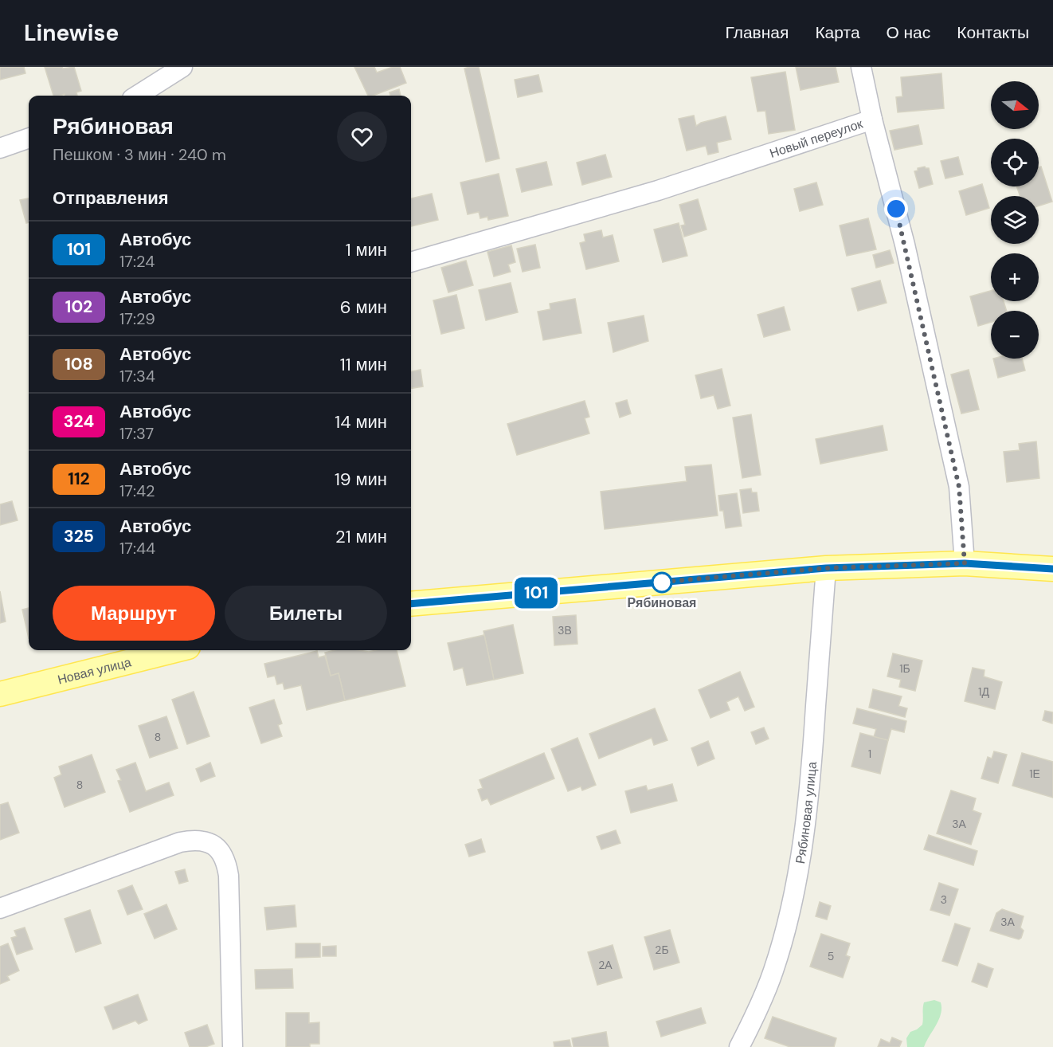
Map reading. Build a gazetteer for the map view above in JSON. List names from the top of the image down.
{
  "streets": {
    "main road": ["Новая улица"],
    "street": ["Новый переулок", "Рябиновая улица"]
  },
  "places": ["Рябиновая"],
  "lines": ["bus line 101"],
  "house_numbers": [
    "3В",
    "1Б",
    "1Д",
    "8",
    "1",
    "1Е",
    "8",
    "3А",
    "3",
    "3А",
    "2Б",
    "5",
    "2А"
  ],
  "north": "right",
  "page": {
    "header": "Linewise",
    "nav": [
      "Главная",
      "Карта",
      "О нас",
      "Контакты"
    ],
    "on_map": "101",
    "map_buttons": ["+", "−"],
    "heading": [
      ["Рябиновая", "Пешком · 3 мин · 240 m"],
      "Отправления"
    ],
    "list": [
      {
        "mark": "101",
        "name": "Автобус",
        "note": "17:24",
        "value": "1 мин"
      },
      {
        "mark": "102",
        "name": "Автобус",
        "note": "17:29",
        "value": "6 мин"
      },
      {
        "mark": "108",
        "name": "Автобус",
        "note": "17:34",
        "value": "11 мин"
      },
      {
        "mark": "324",
        "name": "Автобус",
        "note": "17:37",
        "value": "14 мин"
      },
      {
        "mark": "112",
        "name": "Автобус",
        "note": "17:42",
        "value": "19 мин"
      },
      {
        "mark": "325",
        "name": "Автобус",
        "note": "17:44",
        "value": "21 мин"
      }
    ],
    "buttons": ["Маршрут", "Билеты"]
  }
}
